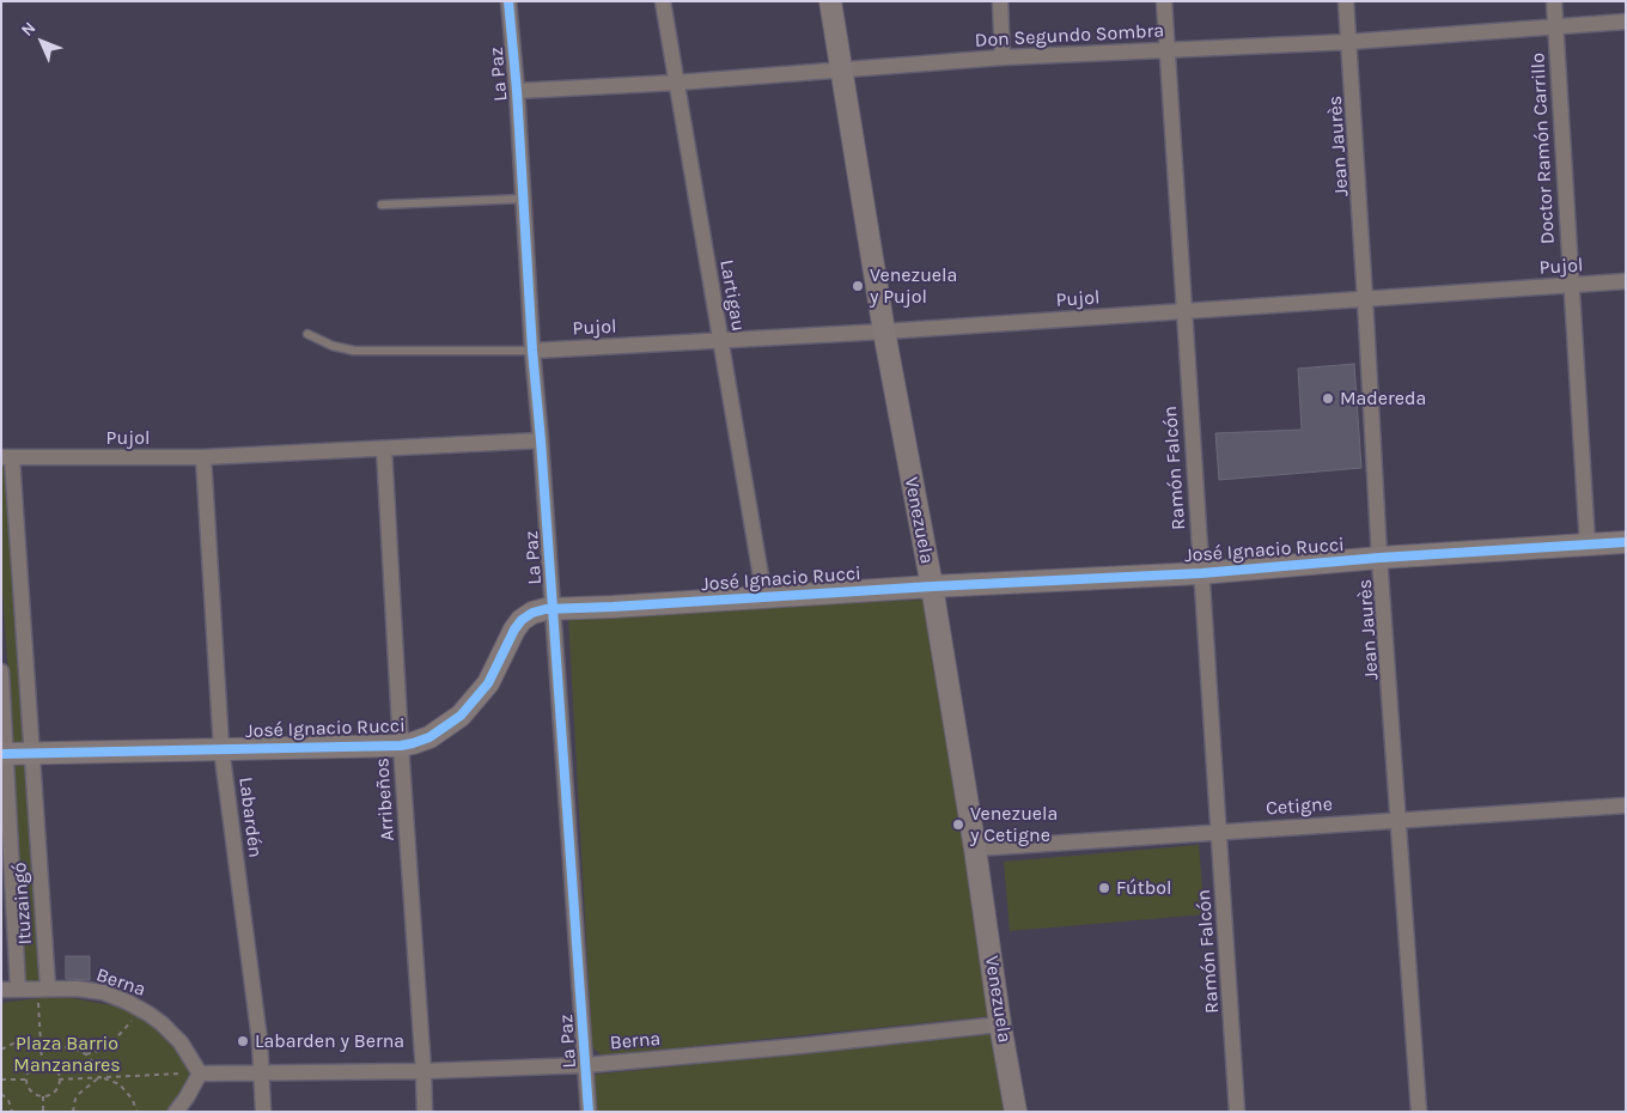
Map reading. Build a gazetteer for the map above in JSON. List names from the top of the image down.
{
  "streets": {
    "street": [
      "Don Segundo Sombra",
      "La Paz",
      "Jean Jaurès",
      "Doctor Ramón Carrillo",
      "Pujol",
      "Lartigau",
      "Ramón Falcón",
      "Venezuela",
      "José Ignacio Rucci",
      "Arribeños",
      "Cetigne",
      "Labardén",
      "Ituzaingó",
      "Berna"
    ]
  },
  "crossings": [
    ["Don Segundo Sombra", "La Paz"],
    ["Don Segundo Sombra", "Jean Jaurès"],
    ["Don Segundo Sombra", "Doctor Ramón Carrillo"],
    ["Don Segundo Sombra", "Lartigau"],
    ["Don Segundo Sombra", "Ramón Falcón"],
    ["Don Segundo Sombra", "Venezuela"],
    ["La Paz", "Pujol"],
    ["La Paz", "José Ignacio Rucci"],
    ["La Paz", "Berna"],
    ["Jean Jaurès", "Pujol"],
    ["Jean Jaurès", "José Ignacio Rucci"],
    ["Jean Jaurès", "Cetigne"],
    ["Doctor Ramón Carrillo", "Pujol"],
    ["Doctor Ramón Carrillo", "José Ignacio Rucci"],
    ["Pujol", "Lartigau"],
    ["Pujol", "Ramón Falcón"],
    ["Pujol", "Venezuela"],
    ["Pujol", "Arribeños"],
    ["Pujol", "Labardén"],
    ["Pujol", "Ituzaingó"],
    ["Lartigau", "José Ignacio Rucci"],
    ["Ramón Falcón", "José Ignacio Rucci"],
    ["Ramón Falcón", "Cetigne"],
    ["Venezuela", "José Ignacio Rucci"],
    ["Venezuela", "Cetigne"],
    ["Venezuela", "Berna"],
    ["José Ignacio Rucci", "Arribeños"],
    ["José Ignacio Rucci", "Labardén"],
    ["José Ignacio Rucci", "Ituzaingó"],
    ["Arribeños", "Berna"],
    ["Labardén", "Berna"],
    ["Ituzaingó", "Berna"]
  ],
  "parks": ["Plaza Barrio Manzanares"],
  "places": [
    "Venezuela y Pujol",
    "Madereda",
    "Venezuela y Cetigne",
    "Fútbol",
    "Labarden y Berna"
  ],
  "north": "top left"
}
